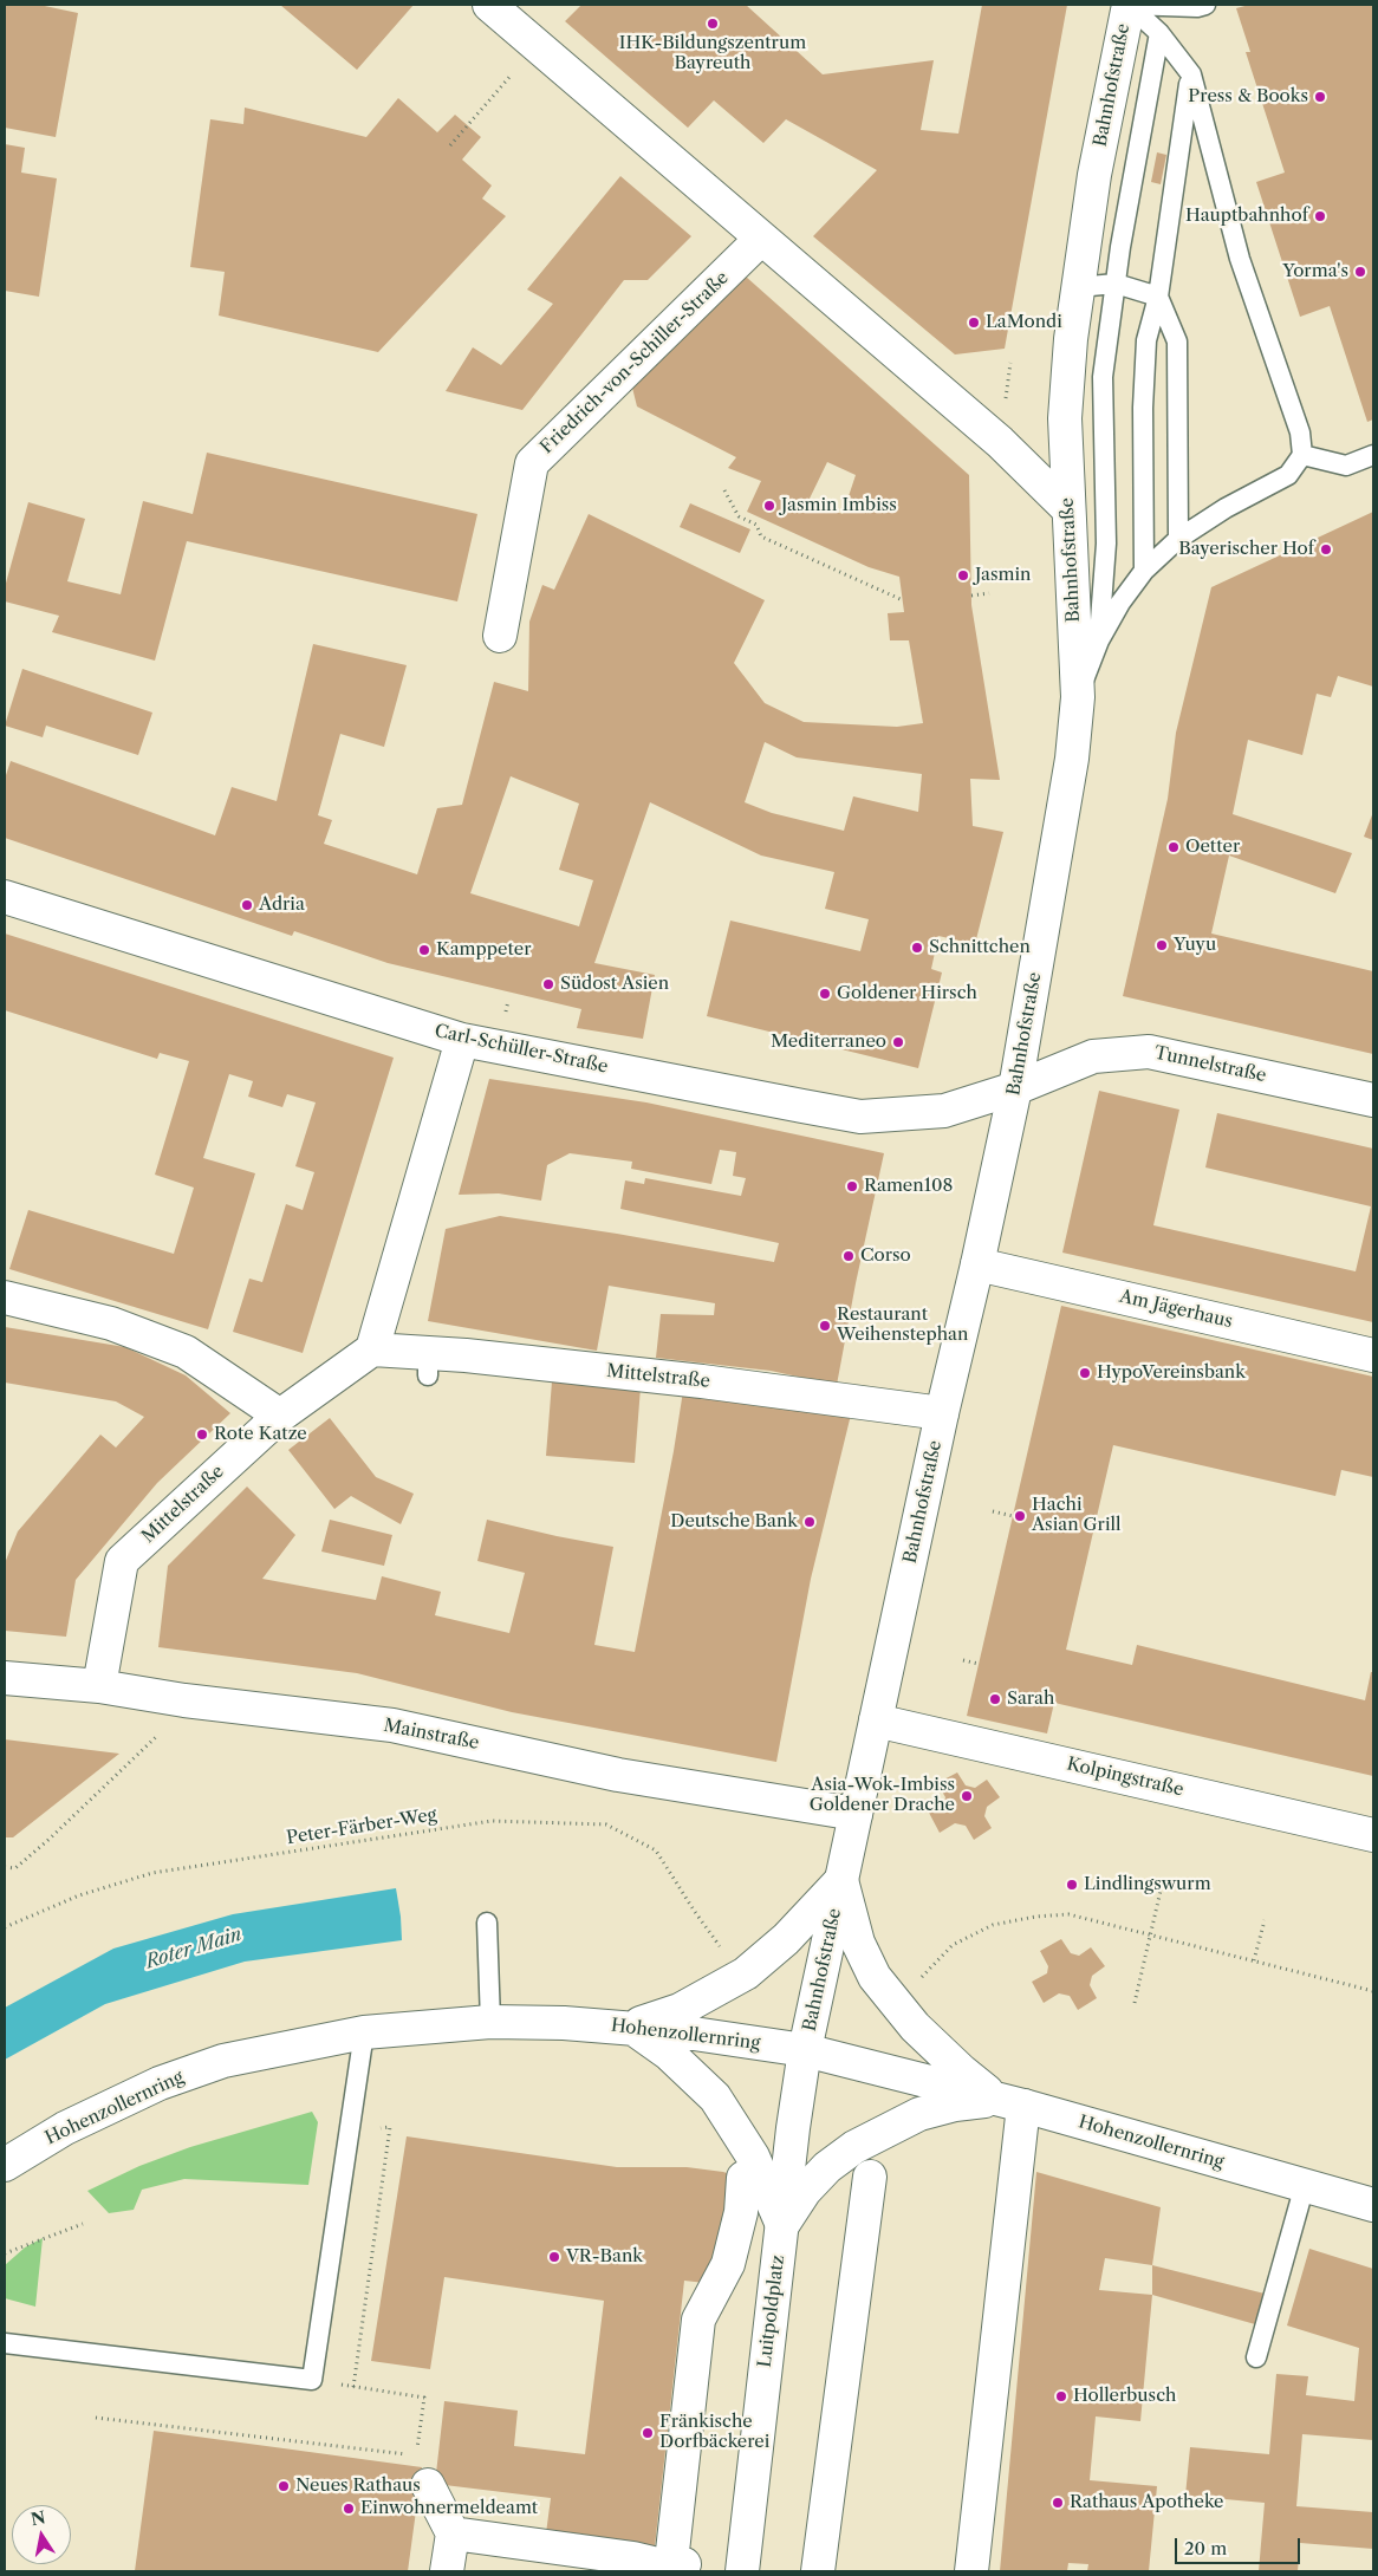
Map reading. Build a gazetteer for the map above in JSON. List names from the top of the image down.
{
  "streets": {
    "street": [
      "Bahnhofstraße",
      "Friedrich-von-Schiller-Straße",
      "Carl-Schüller-Straße",
      "Tunnelstraße",
      "Am Jägerhaus",
      "Mittelstraße",
      "Mainstraße",
      "Kolpingstraße",
      "Hohenzollernring",
      "Luitpoldplatz"
    ],
    "path": ["Peter-Färber-Weg"]
  },
  "crossings": [
    ["Bahnhofstraße", "Carl-Schüller-Straße"],
    ["Bahnhofstraße", "Tunnelstraße"],
    ["Bahnhofstraße", "Am Jägerhaus"],
    ["Bahnhofstraße", "Mittelstraße"],
    ["Bahnhofstraße", "Mainstraße"],
    ["Bahnhofstraße", "Kolpingstraße"],
    ["Bahnhofstraße", "Hohenzollernring"],
    ["Bahnhofstraße", "Luitpoldplatz"],
    ["Carl-Schüller-Straße", "Tunnelstraße"],
    ["Mittelstraße", "Mainstraße"],
    ["Hohenzollernring", "Luitpoldplatz"]
  ],
  "water": ["Roter Main"],
  "places": [
    "IHK-Bildungszentrum Bayreuth",
    "Press & Books",
    "Hauptbahnhof",
    "Yorma's",
    "LaMondi",
    "Jasmin Imbiss",
    "Bayerischer Hof",
    "Jasmin",
    "Oetter",
    "Adria",
    "Yuyu",
    "Schnittchen",
    "Kamppeter",
    "Südost Asien",
    "Goldener Hirsch",
    "Mediterraneo",
    "Ramen108",
    "Corso",
    "Restaurant Weihenstephan",
    "HypoVereinsbank",
    "Rote Katze",
    "Hachi Asian Grill",
    "Deutsche Bank",
    "Sarah",
    "Asia-Wok-Imbiss Goldener Drache",
    "Lindlingswurm",
    "VR-Bank",
    "Hollerbusch",
    "Fränkische Dorfbäckerei",
    "Neues Rathaus",
    "Rathaus Apotheke",
    "Einwohnermeldeamt"
  ],
  "scale_bar": "20 m",
  "north": "top"
}
